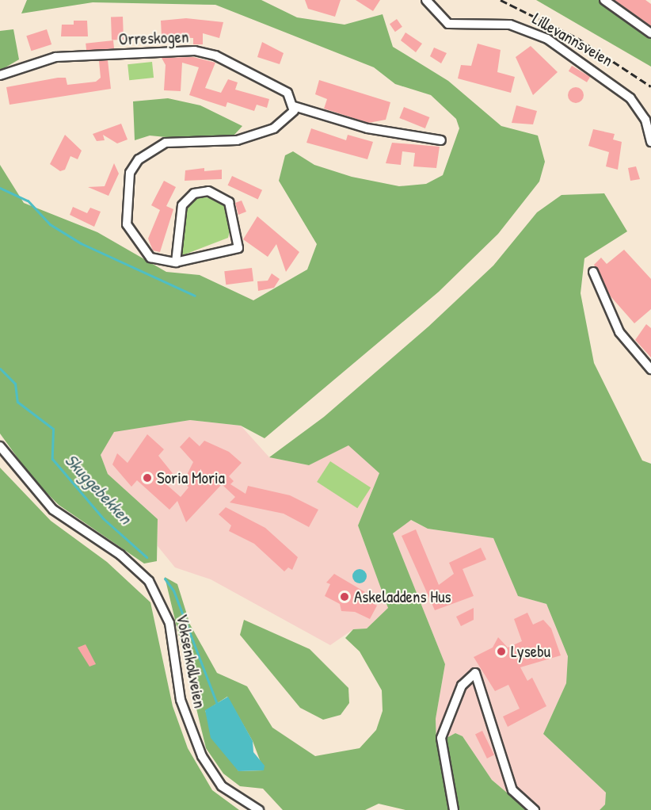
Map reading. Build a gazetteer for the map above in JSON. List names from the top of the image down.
{
  "streets": {
    "street": ["Orreskogen", "Lillevannsveien", "Voksenkollveien"]
  },
  "water": ["Skuggebekken"],
  "places": ["Soria Moria", "Askeladdens Hus", "Lysebu"]
}
